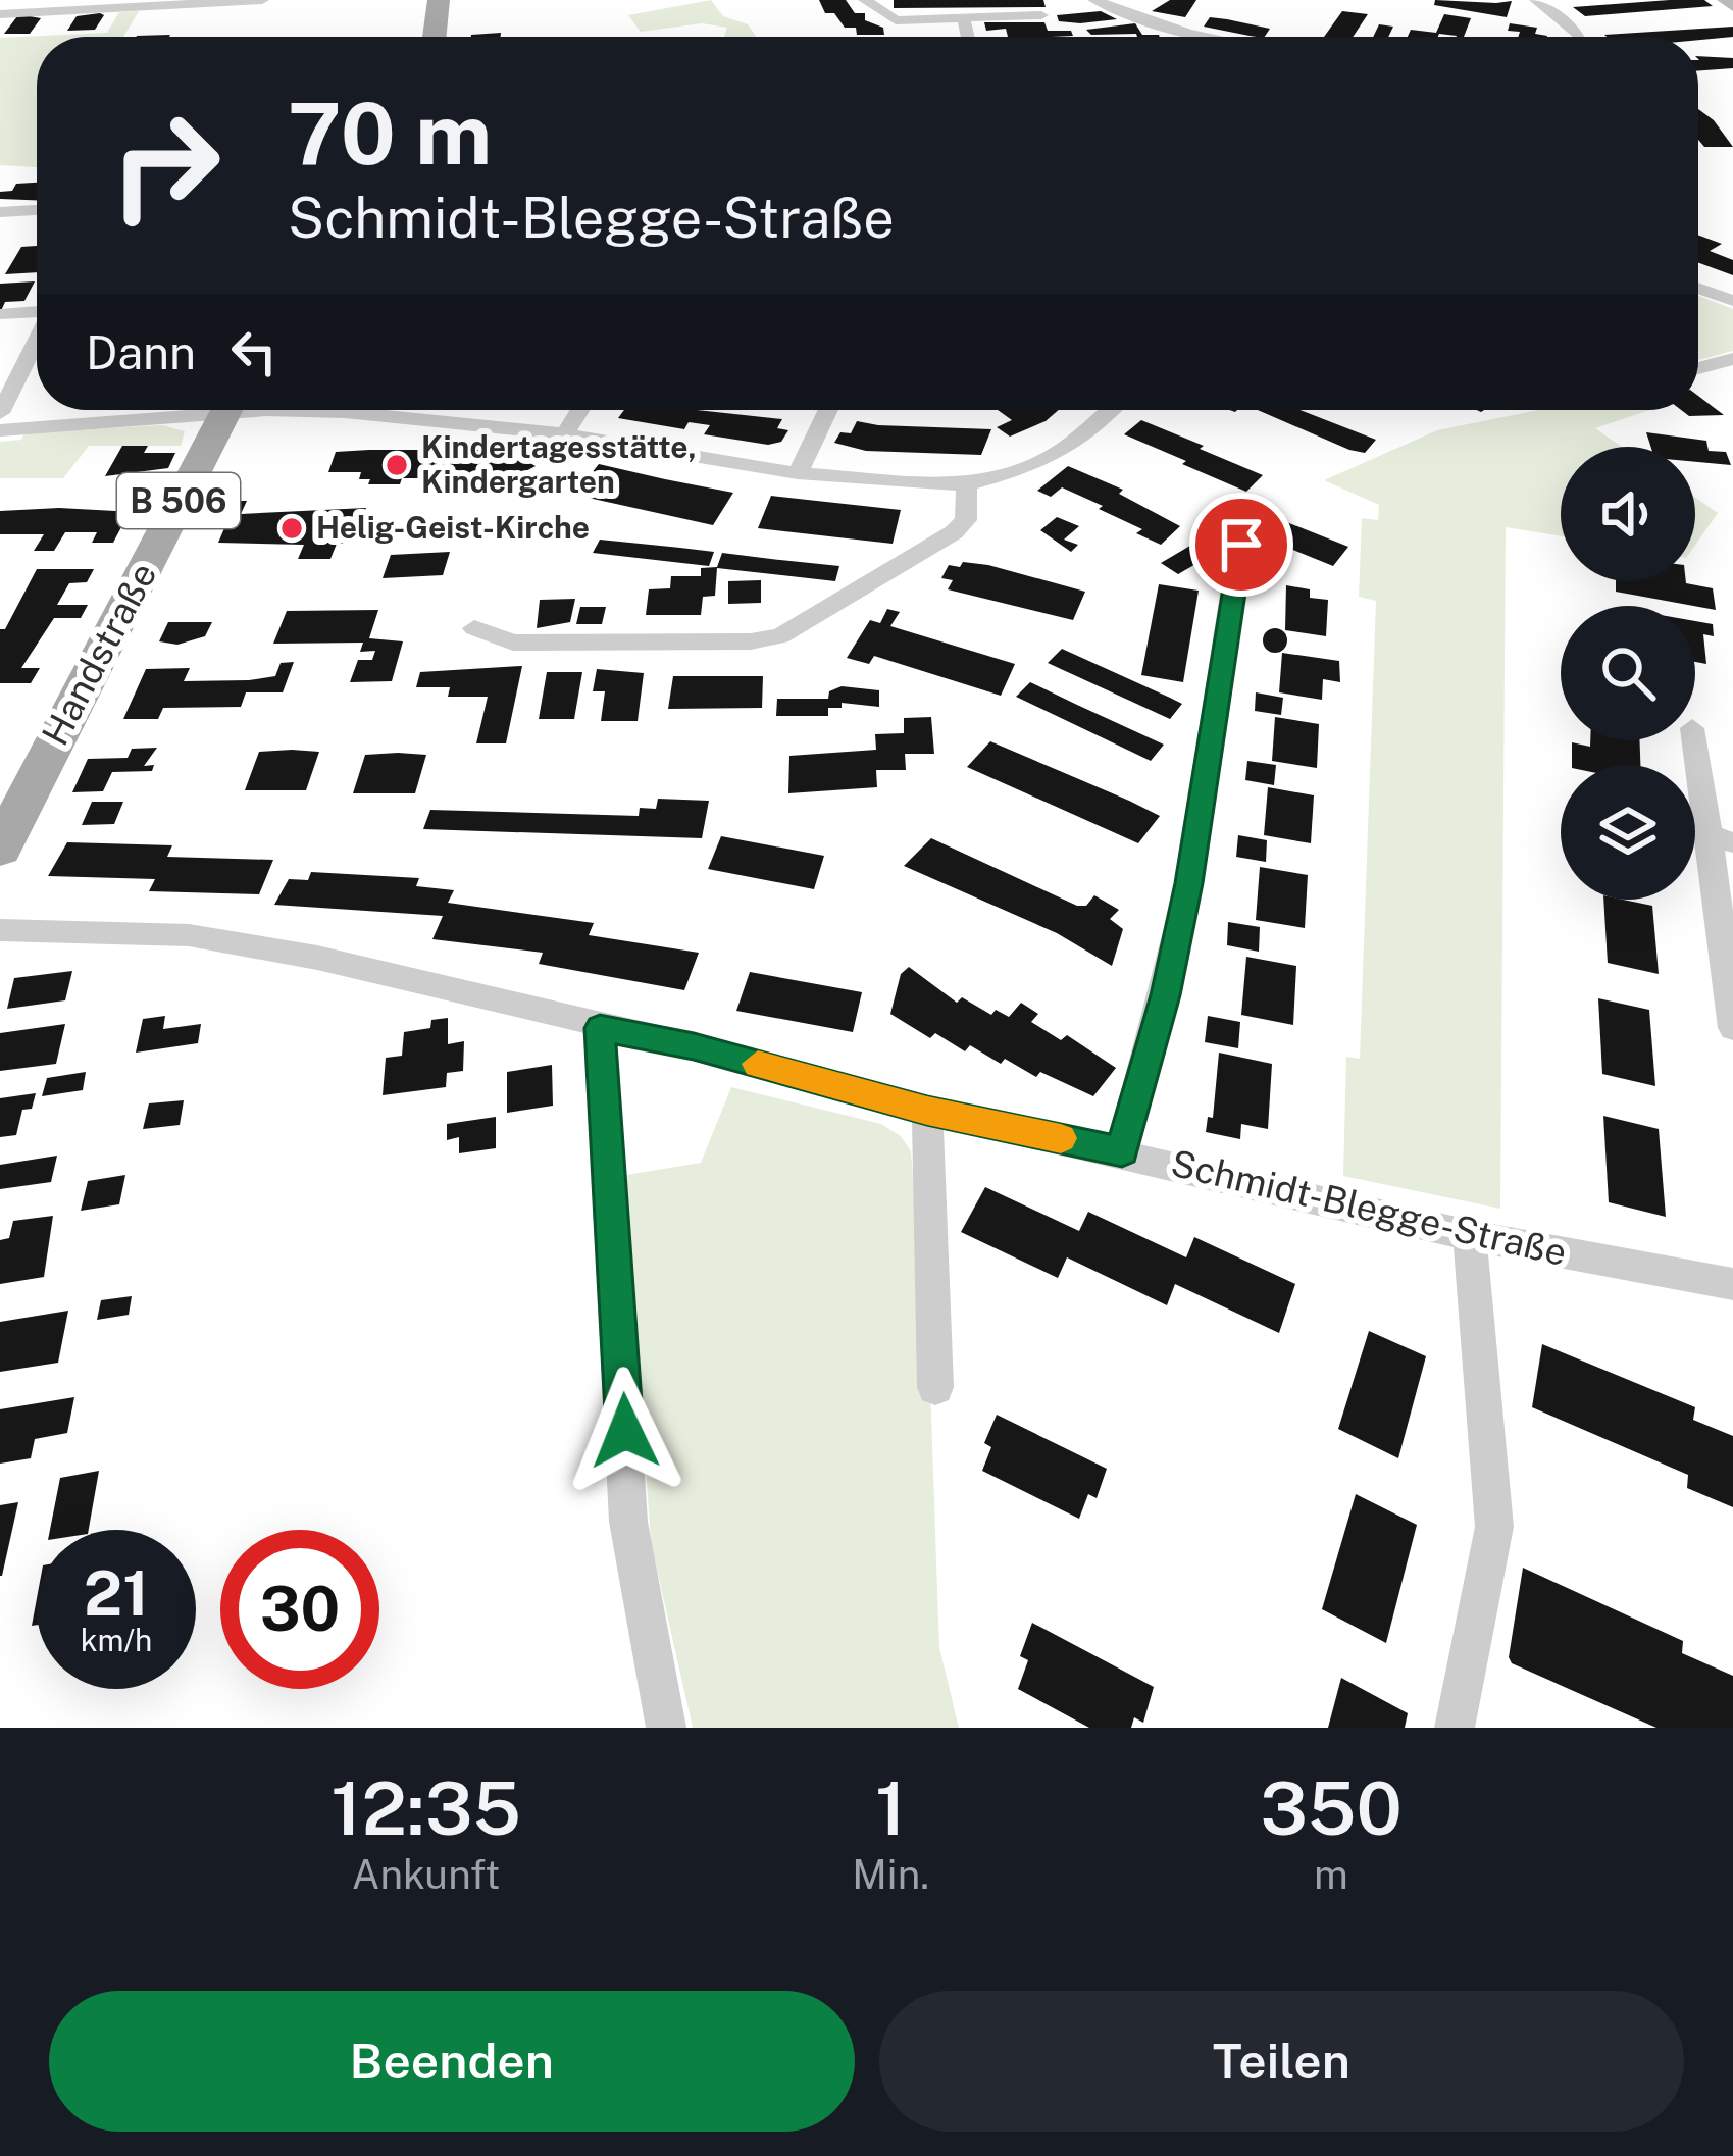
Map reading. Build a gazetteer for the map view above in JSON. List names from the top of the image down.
{
  "streets": {
    "main road": ["B 506", "Handstraße"],
    "street": ["Schmidt-Blegge-Straße"]
  },
  "places": ["Kindertagesstätte, Kindergarten", "Helig-Geist-Kirche"],
  "page": {
    "turn": ["70 m", "Schmidt-Blegge-Straße"],
    "then": "Dann",
    "speed": "21 km/h",
    "limit": "30",
    "eta": [
      "12:35",
      "Ankunft",
      "1",
      "Min.",
      "350",
      "m"
    ],
    "buttons": ["Beenden", "Teilen"]
  }
}
